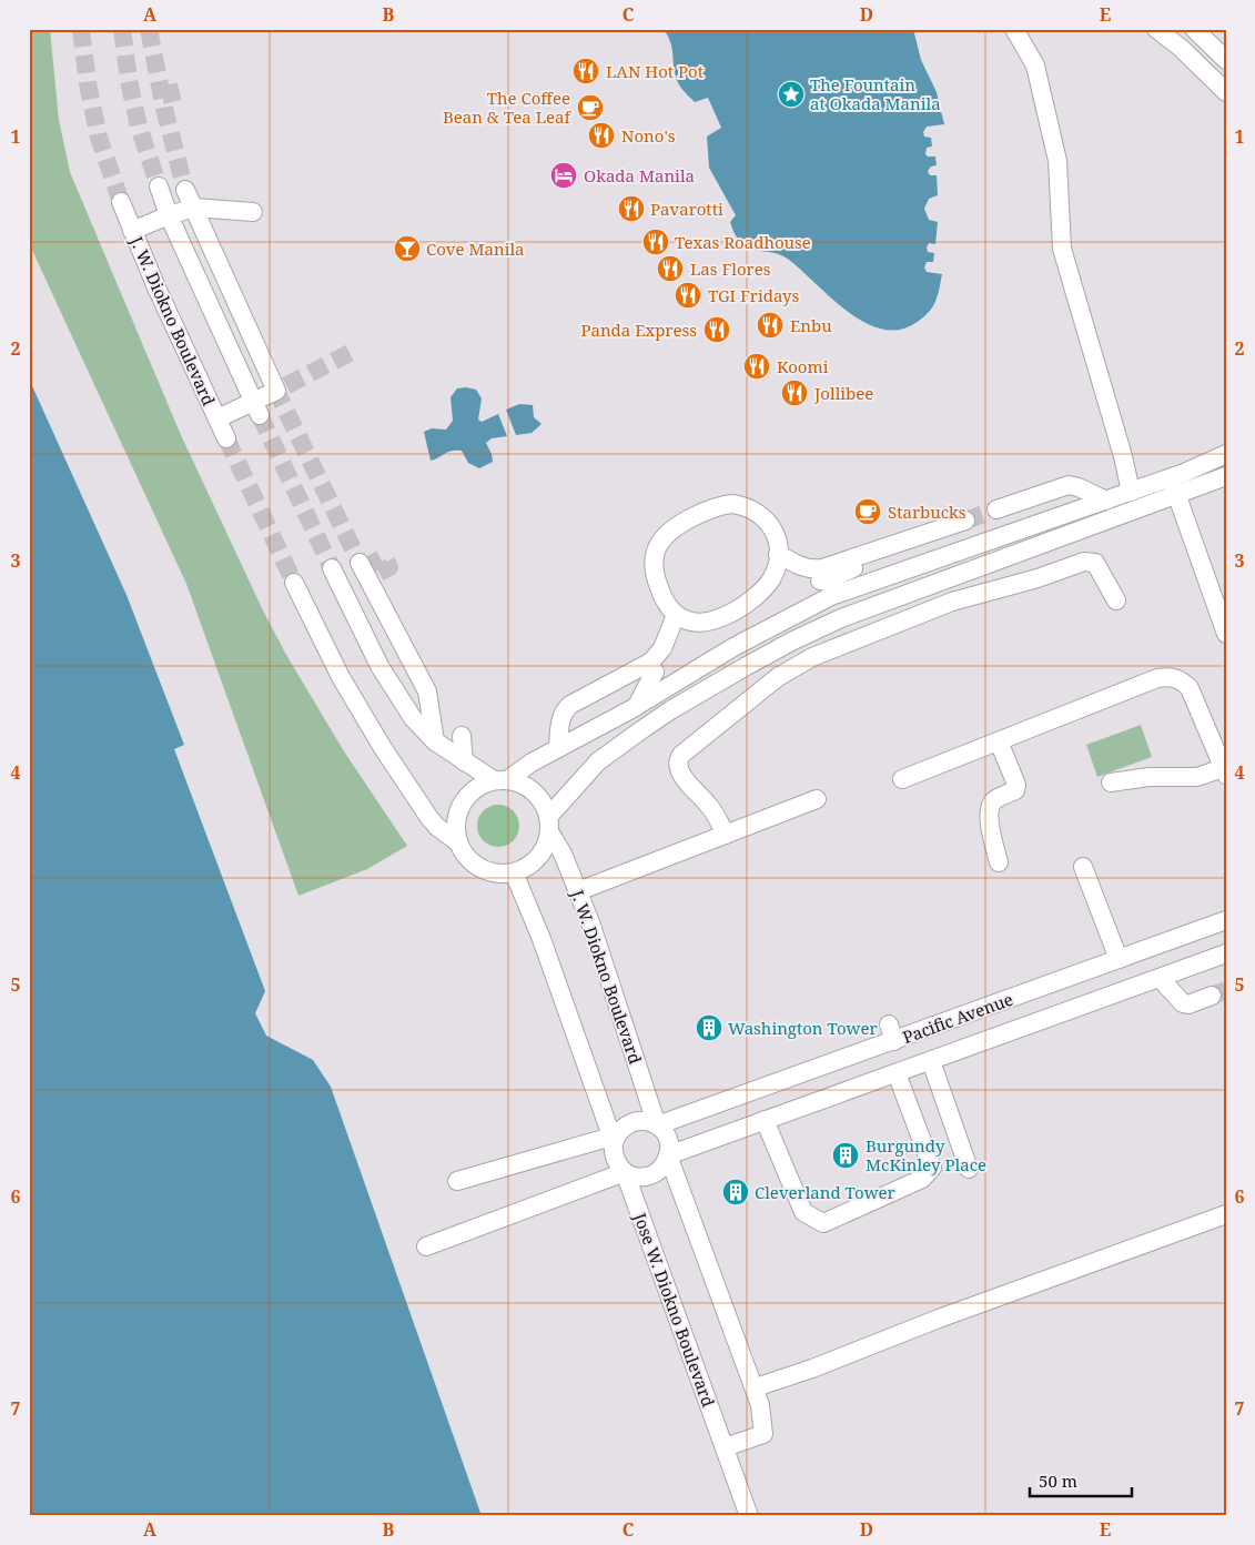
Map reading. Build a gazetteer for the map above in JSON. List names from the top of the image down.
{
  "streets": {
    "street": ["J. W. Diokno Boulevard", "Pacific Avenue", "Jose W. Diokno Boulevard"]
  },
  "crossings": [
    ["J. W. Diokno Boulevard", "Pacific Avenue"],
    ["J. W. Diokno Boulevard", "Jose W. Diokno Boulevard"],
    ["Pacific Avenue", "Jose W. Diokno Boulevard"]
  ],
  "places": {
    "restaurant": [
      "LAN Hot Pot",
      "Nono's",
      "Pavarotti",
      "Texas Roadhouse",
      "Las Flores",
      "TGI Fridays",
      "Enbu",
      "Panda Express",
      "Koomi",
      "Jollibee"
    ],
    "place": ["The Fountain at Okada Manila"],
    "cafe": ["The Coffee Bean & Tea Leaf", "Starbucks"],
    "hotel": ["Okada Manila"],
    "bar": ["Cove Manila"],
    "building": ["Washington Tower", "Burgundy McKinley Place", "Cleverland Tower"]
  },
  "scale_bar": "50 m",
  "grid": {
    "columns": [
      "A",
      "B",
      "C",
      "D",
      "E"
    ],
    "rows": [
      "1",
      "2",
      "3",
      "4",
      "5",
      "6",
      "7"
    ]
  }
}
